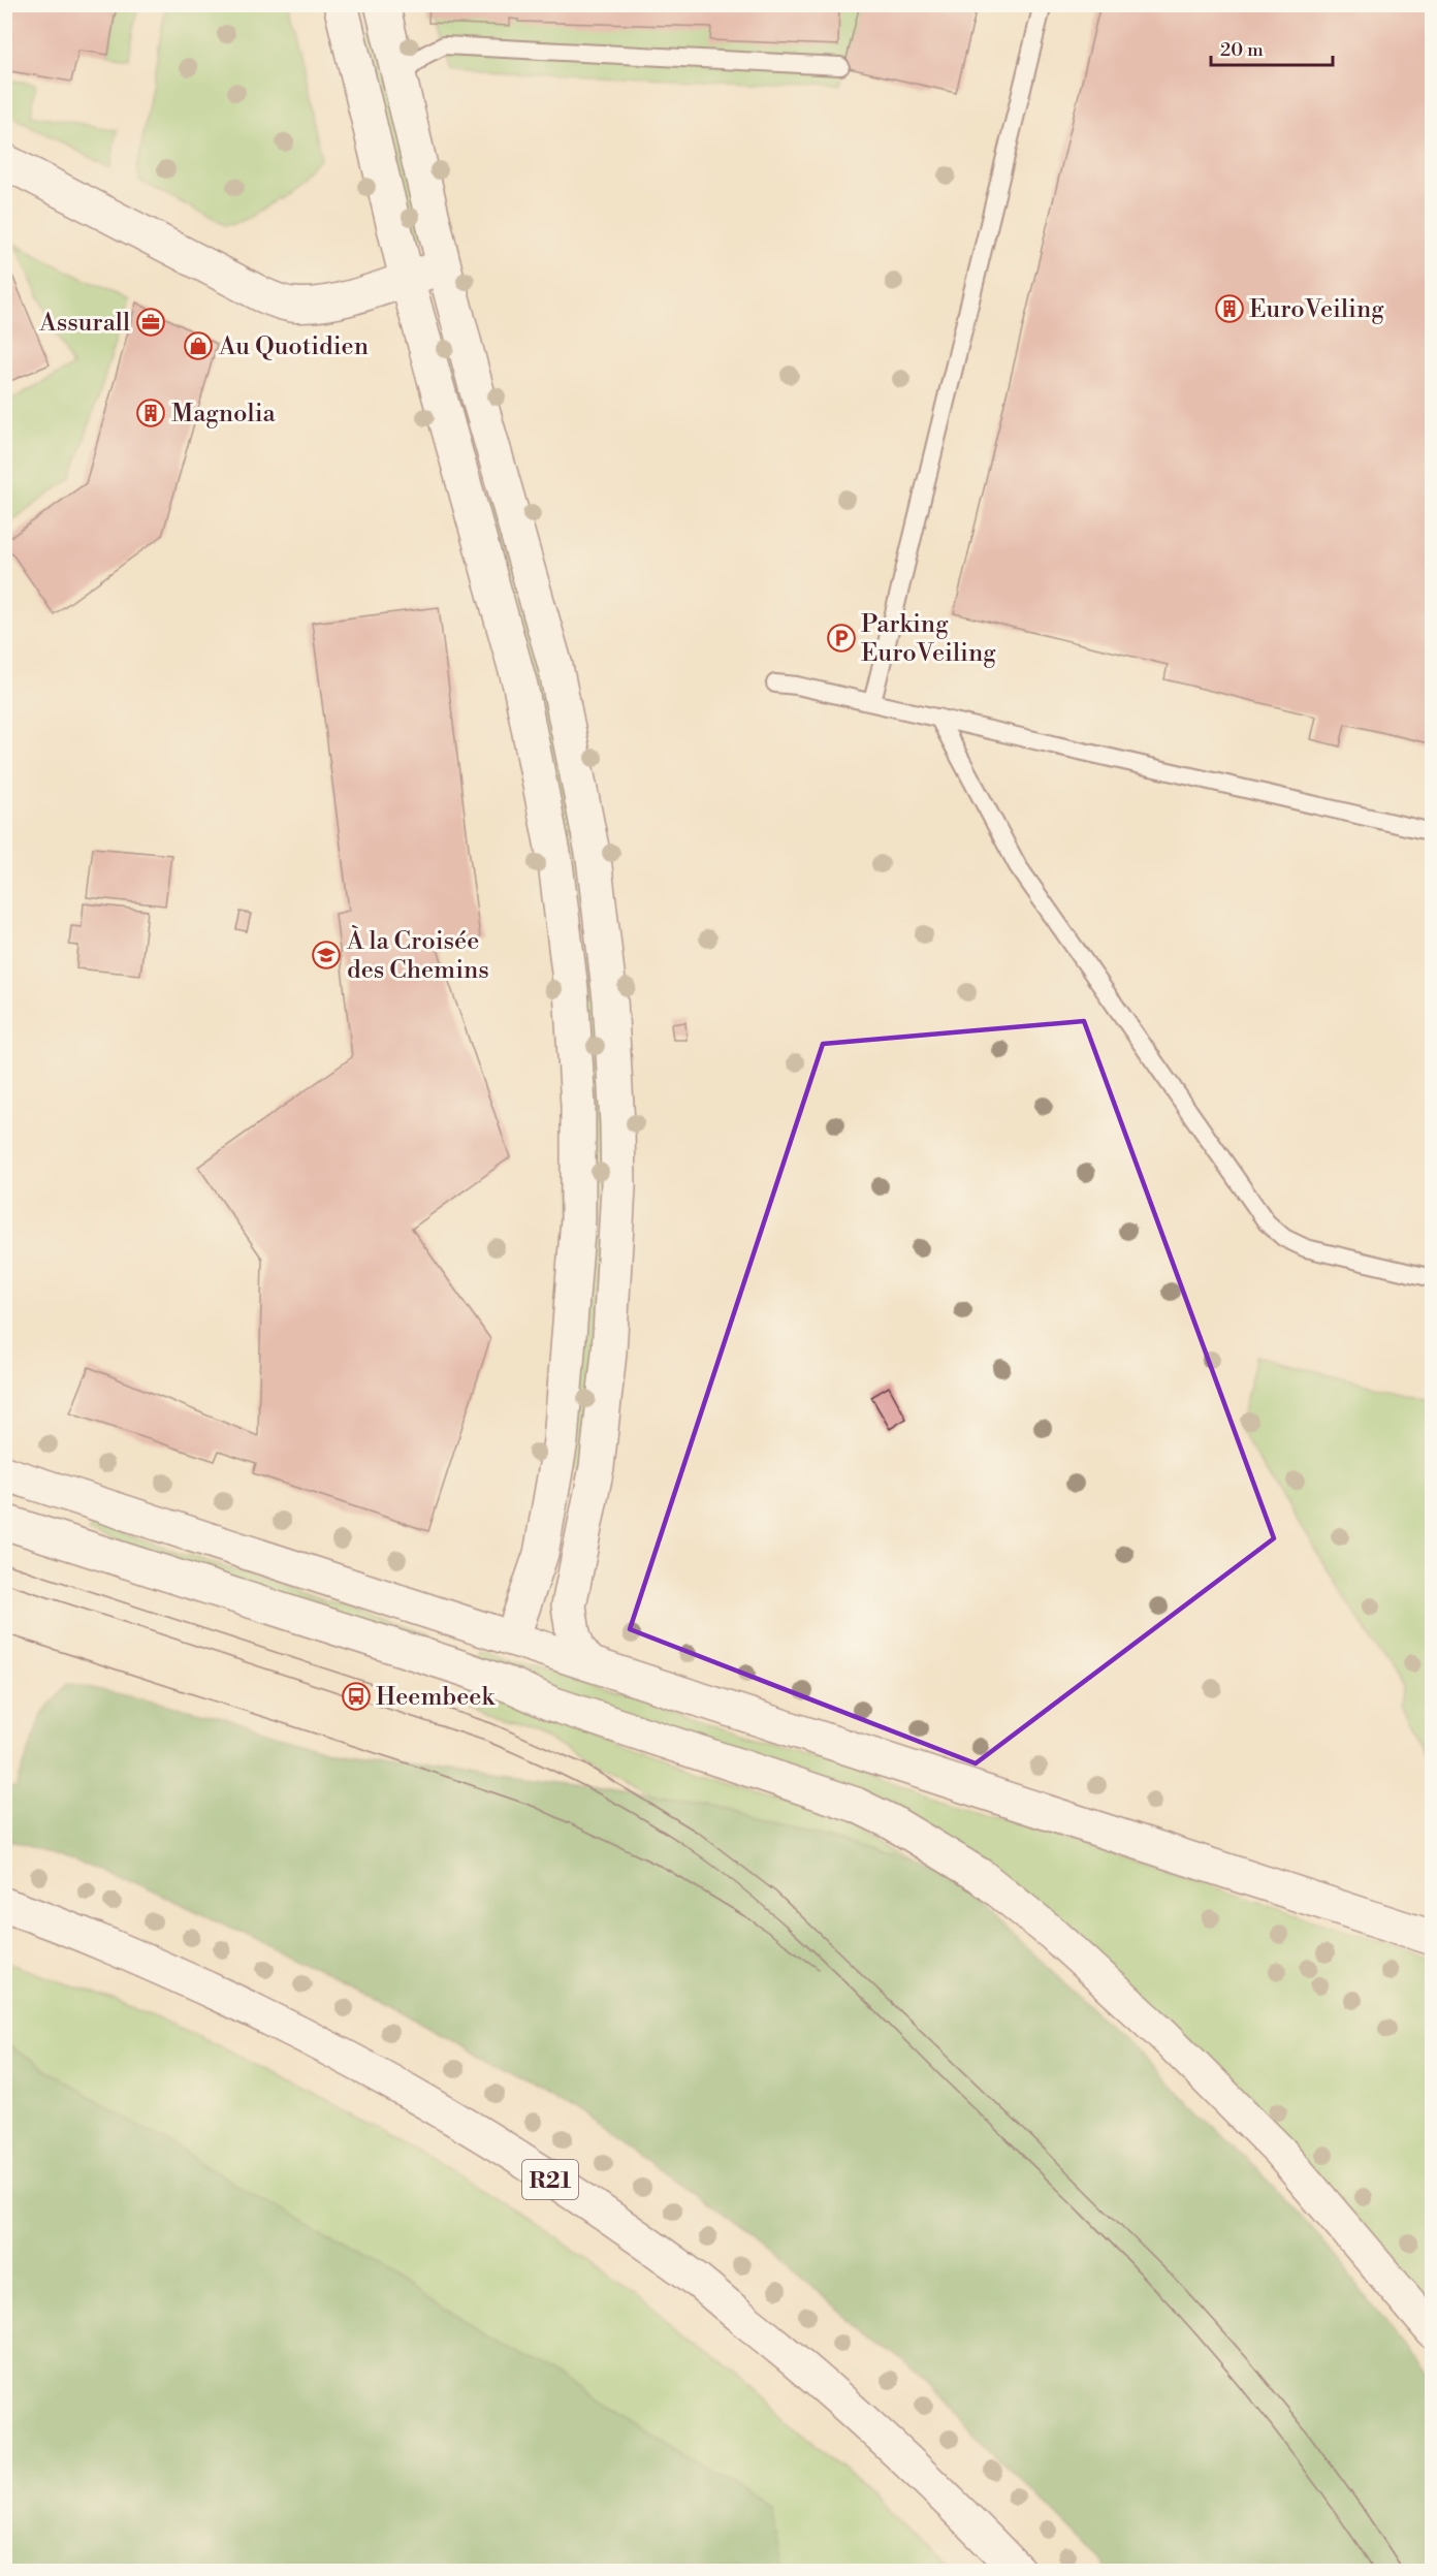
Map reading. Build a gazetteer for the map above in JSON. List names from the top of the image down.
{
  "streets": {
    "street": ["R21"]
  },
  "places": {
    "building": ["EuroVeiling", "Magnolia"],
    "office": ["Assurall"],
    "shop": ["Au Quotidien"],
    "parking": ["Parking EuroVeiling"],
    "school or university": ["À la Croisée des Chemins"],
    "bus stop": ["Heembeek"]
  },
  "scale_bar": "20 m"
}
